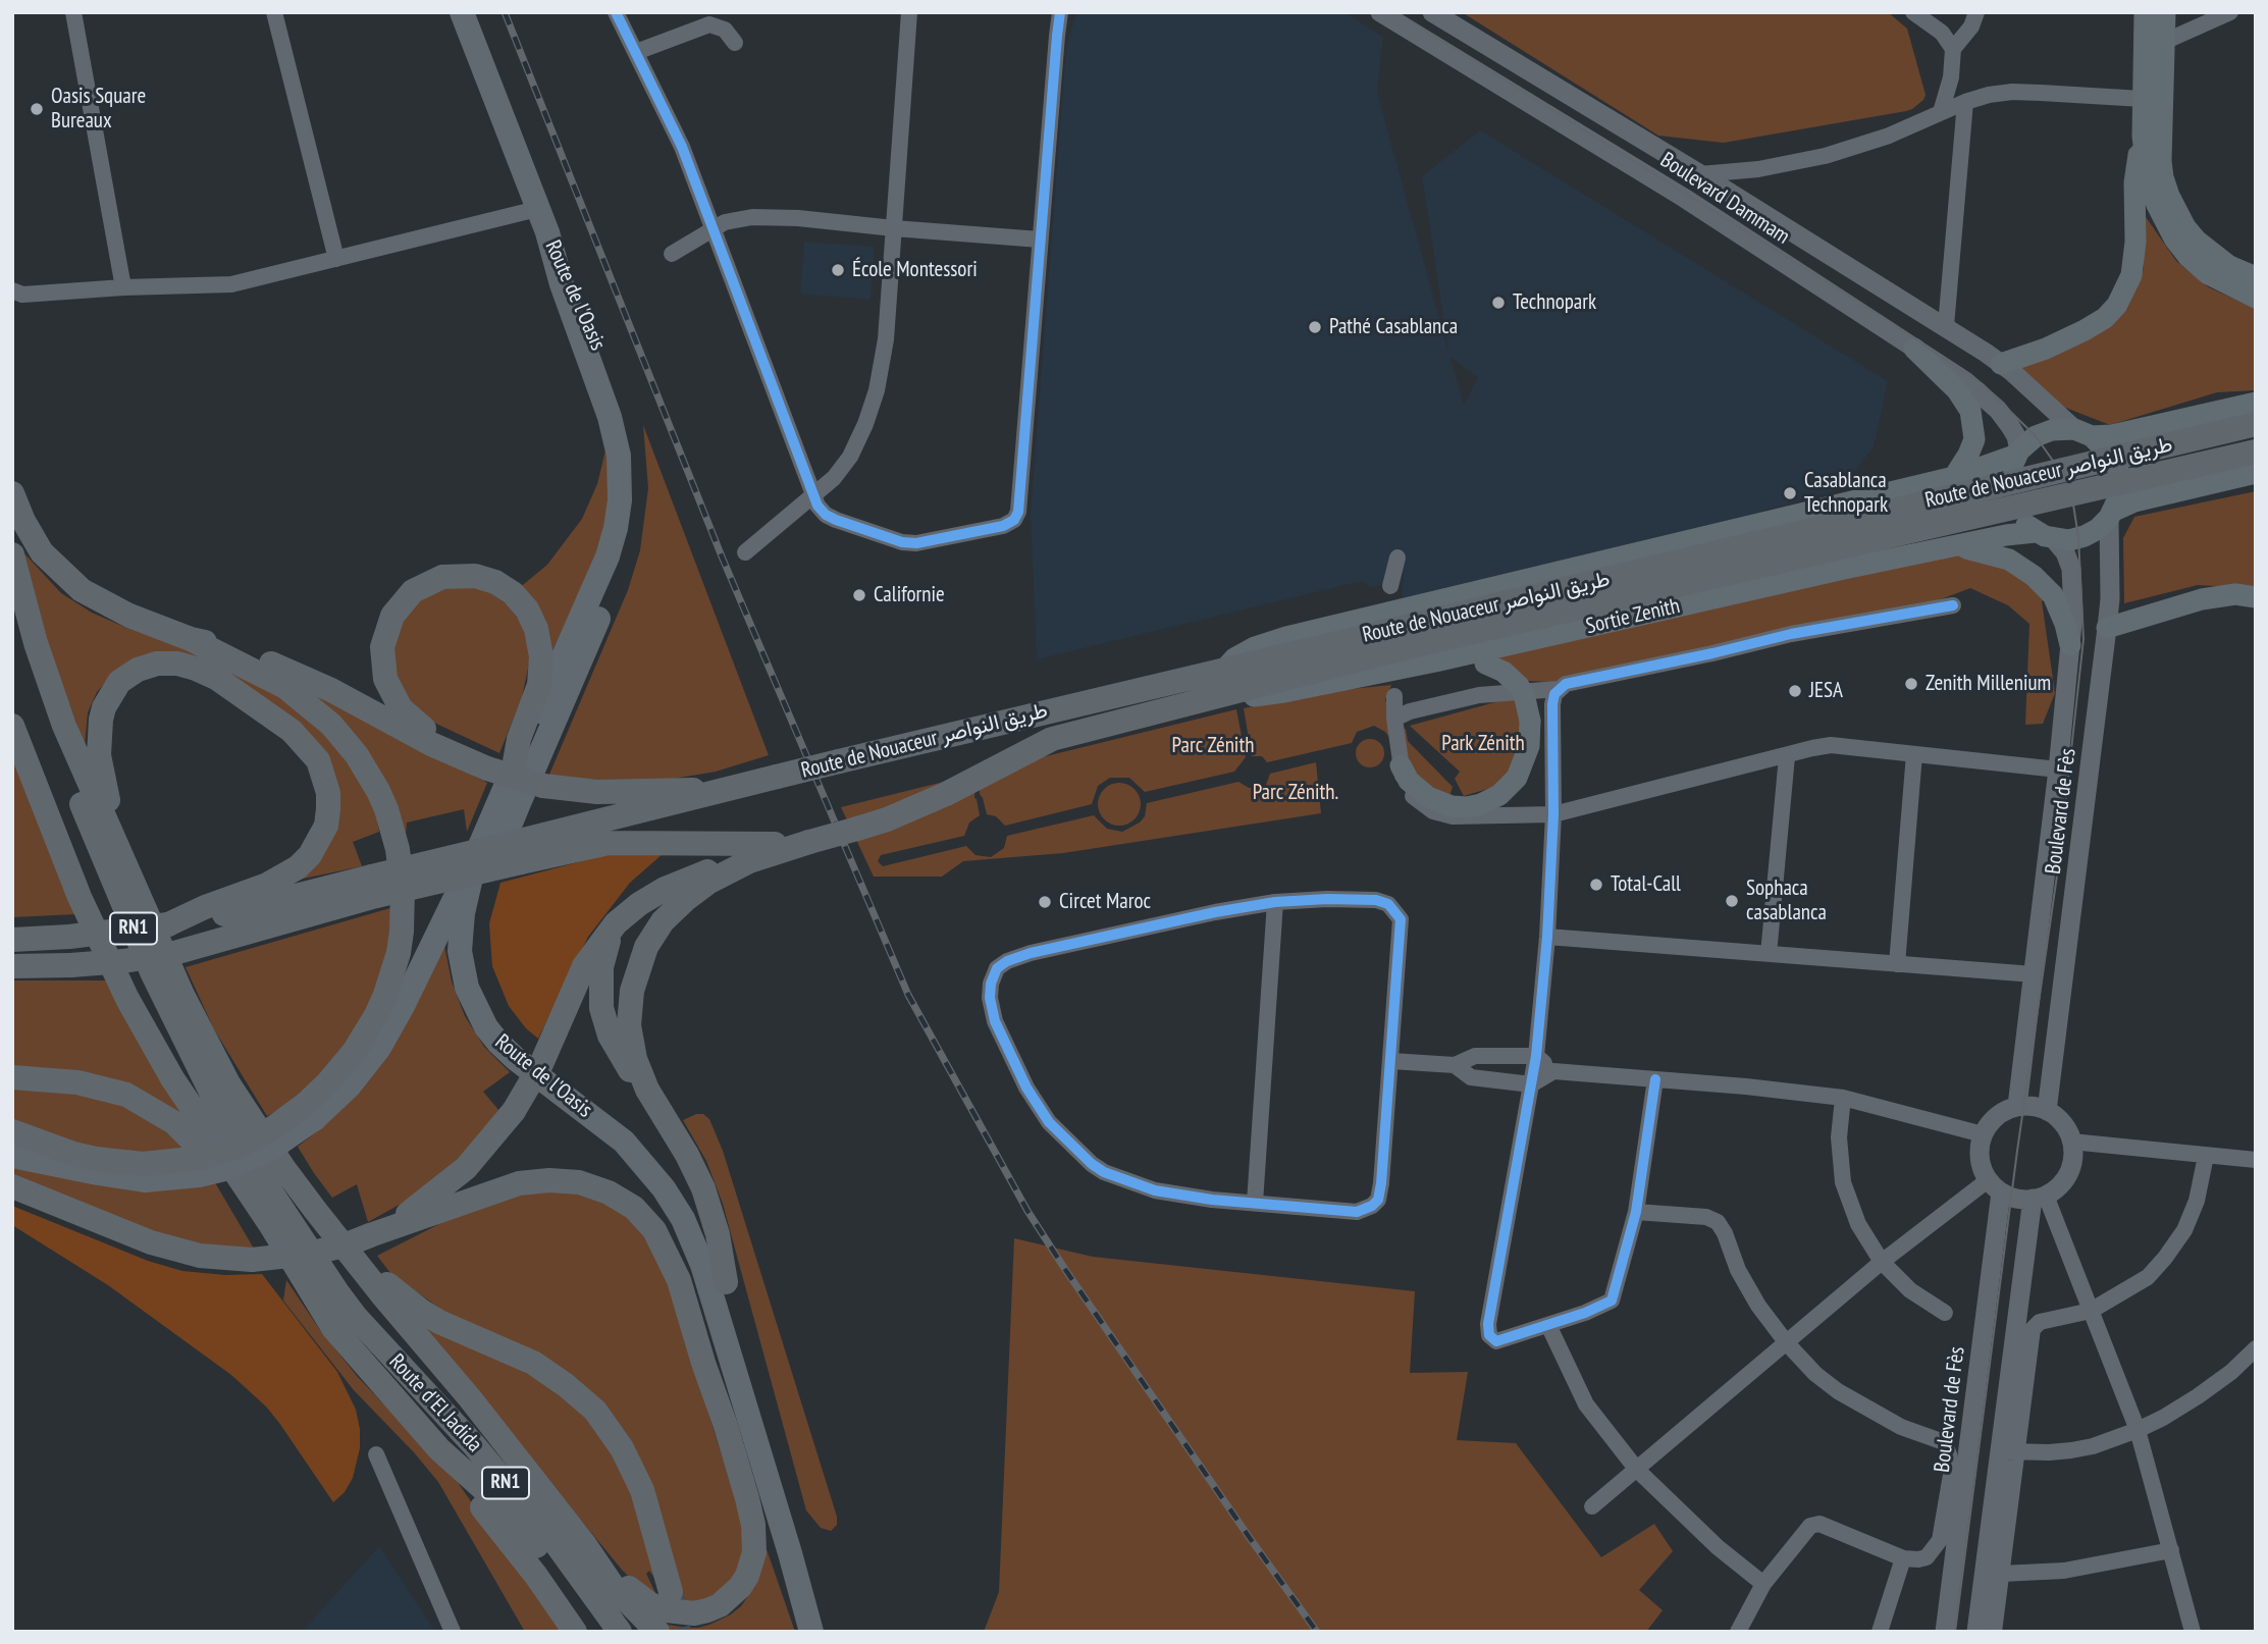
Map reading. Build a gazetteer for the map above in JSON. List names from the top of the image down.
{
  "streets": {
    "highway": ["Route de Nouaceur طريق النواصر", "RN1", "Route d'El Jadida"],
    "main road": ["Route de l'Oasis", "Sortie Zenith"],
    "street": ["Boulevard Dammam", "Boulevard de Fès"]
  },
  "crossings": [
    ["Boulevard Dammam", "Sortie Zenith"],
    ["Boulevard Dammam", "Boulevard de Fès"],
    ["Route de Nouaceur طريق النواصر", "Sortie Zenith"],
    ["Sortie Zenith", "Boulevard de Fès"],
    ["RN1", "Route d'El Jadida"]
  ],
  "parks": ["Park Zénith", "Parc Zénith", "Parc Zénith."],
  "places": [
    "Oasis Square Bureaux",
    "École Montessori",
    "Technopark",
    "Pathé Casablanca",
    "Casablanca Technopark",
    "Californie",
    "Zenith Millenium",
    "JESA",
    "Total-Call",
    "Sophaca casablanca",
    "Circet Maroc"
  ]
}
